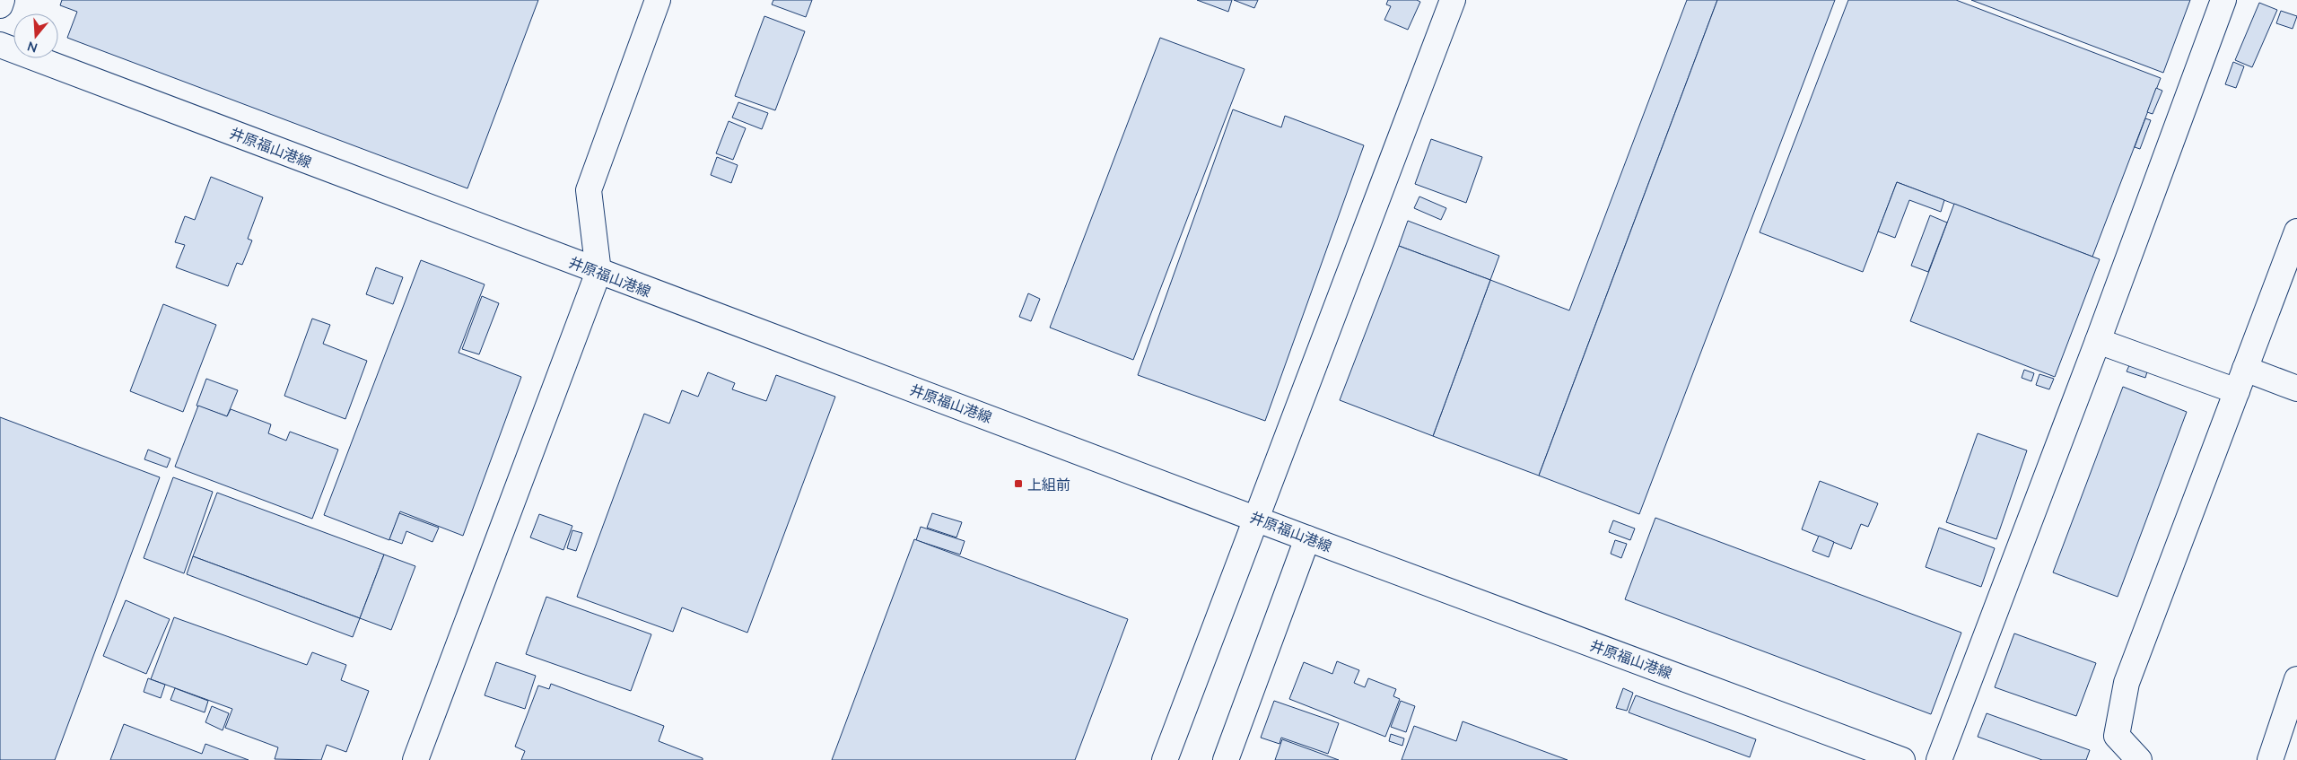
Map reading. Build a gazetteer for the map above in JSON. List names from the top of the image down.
{
  "streets": {
    "street": ["井原福山港線"]
  },
  "places": {
    "transit": ["上組前"]
  },
  "north": "bottom"
}
